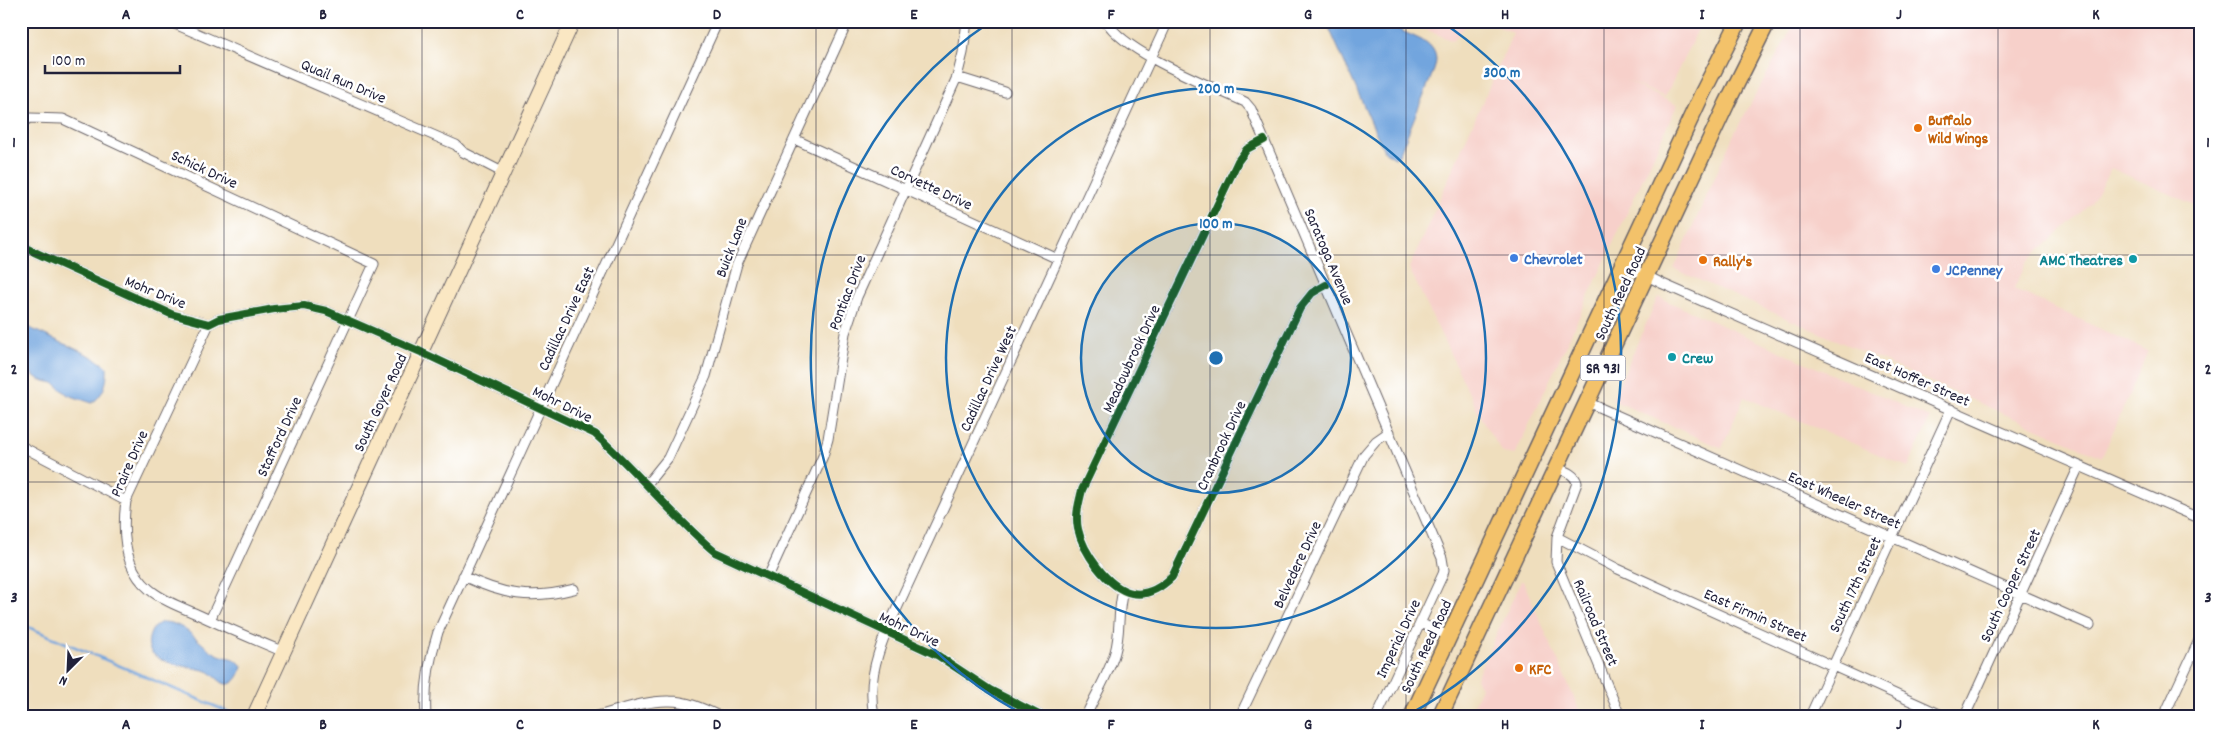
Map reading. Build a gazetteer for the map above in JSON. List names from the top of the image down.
{
  "streets": {
    "main road": ["South Reed Road", "SR 931"],
    "street": [
      "Quail Run Drive",
      "Schick Drive",
      "Corvette Drive",
      "Buick Lane",
      "Saratoga Avenue",
      "Mohr Drive",
      "Pontiac Drive",
      "Cadillac Drive East",
      "Meadowbrook Drive",
      "Cadillac Drive West",
      "East Hoffer Street",
      "South Goyer Road",
      "Stafford Drive",
      "Cranbrook Drive",
      "Praire Drive",
      "East Wheeler Street",
      "Belvedere Drive",
      "South 17th Street",
      "South Cooper Street",
      "East Firmin Street",
      "Railroad Street",
      "Imperial Drive"
    ]
  },
  "crossings": [
    ["Quail Run Drive", "South Goyer Road"],
    ["Schick Drive", "Stafford Drive"],
    ["Corvette Drive", "Buick Lane"],
    ["Corvette Drive", "Pontiac Drive"],
    ["Corvette Drive", "Cadillac Drive West"],
    ["Buick Lane", "Mohr Drive"],
    ["Saratoga Avenue", "Meadowbrook Drive"],
    ["Saratoga Avenue", "Cadillac Drive West"],
    ["Saratoga Avenue", "Cranbrook Drive"],
    ["Saratoga Avenue", "Belvedere Drive"],
    ["Saratoga Avenue", "Imperial Drive"],
    ["Mohr Drive", "Pontiac Drive"],
    ["Mohr Drive", "Cadillac Drive East"],
    ["Mohr Drive", "Cadillac Drive West"],
    ["Mohr Drive", "South Goyer Road"],
    ["Mohr Drive", "Stafford Drive"],
    ["Mohr Drive", "Praire Drive"],
    ["South Reed Road", "East Hoffer Street"],
    ["South Reed Road", "East Wheeler Street"],
    ["South Reed Road", "Railroad Street"],
    ["Meadowbrook Drive", "Cranbrook Drive"],
    ["East Hoffer Street", "South 17th Street"],
    ["East Hoffer Street", "South Cooper Street"],
    ["South Goyer Road", "Praire Drive"],
    ["Stafford Drive", "Praire Drive"],
    ["East Wheeler Street", "South 17th Street"],
    ["East Wheeler Street", "South Cooper Street"],
    ["South 17th Street", "East Firmin Street"],
    ["East Firmin Street", "Railroad Street"]
  ],
  "places": [
    "Buffalo Wild Wings",
    "Chevrolet",
    "AMC Theatres",
    "Rally's",
    "JCPenney",
    "Crew",
    "KFC"
  ],
  "scale_bar": "100 m",
  "north": "bottom left",
  "grid": {
    "columns": [
      "A",
      "B",
      "C",
      "D",
      "E",
      "F",
      "G",
      "H",
      "I",
      "J",
      "K"
    ],
    "rows": ["1", "2", "3"]
  },
  "rings": ["300 m", "200 m", "100 m"]
}
